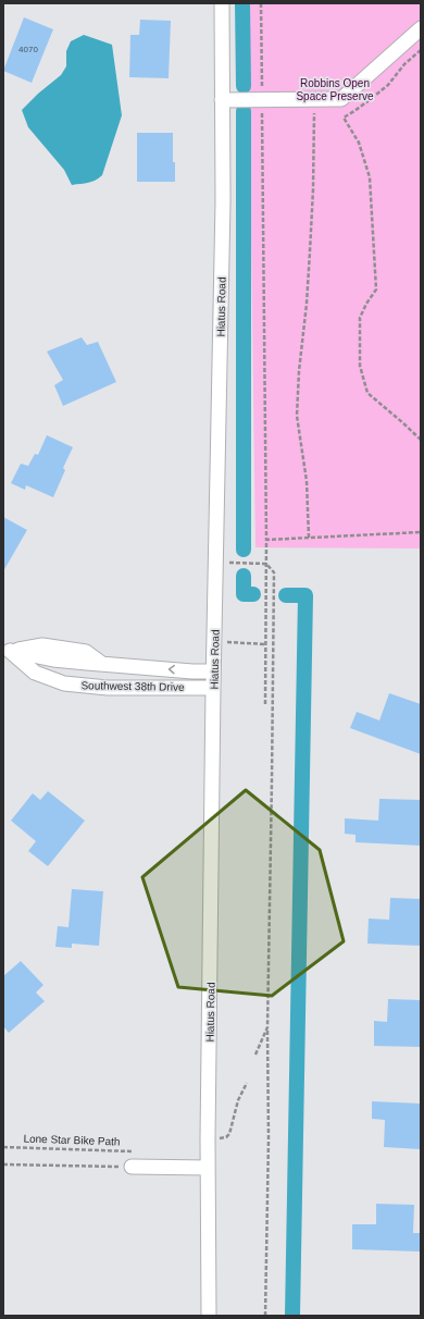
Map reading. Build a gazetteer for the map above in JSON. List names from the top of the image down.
{
  "streets": {
    "street": ["Hiatus Road", "Southwest 38th Drive"],
    "path": ["Lone Star Bike Path"]
  },
  "crossings": [
    ["Hiatus Road", "Southwest 38th Drive"]
  ],
  "parks": ["Robbins Open Space Preserve"],
  "house_numbers": ["4070"]
}
